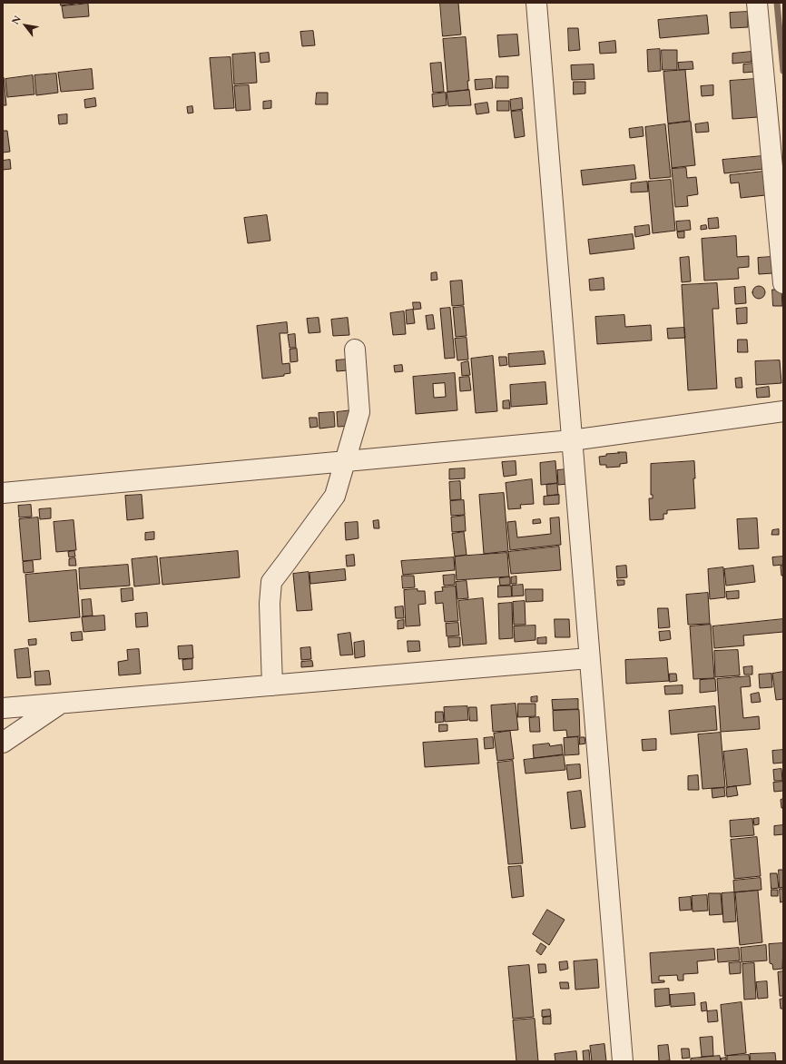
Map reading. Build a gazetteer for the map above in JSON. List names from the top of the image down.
{
  "north": "top left"
}
